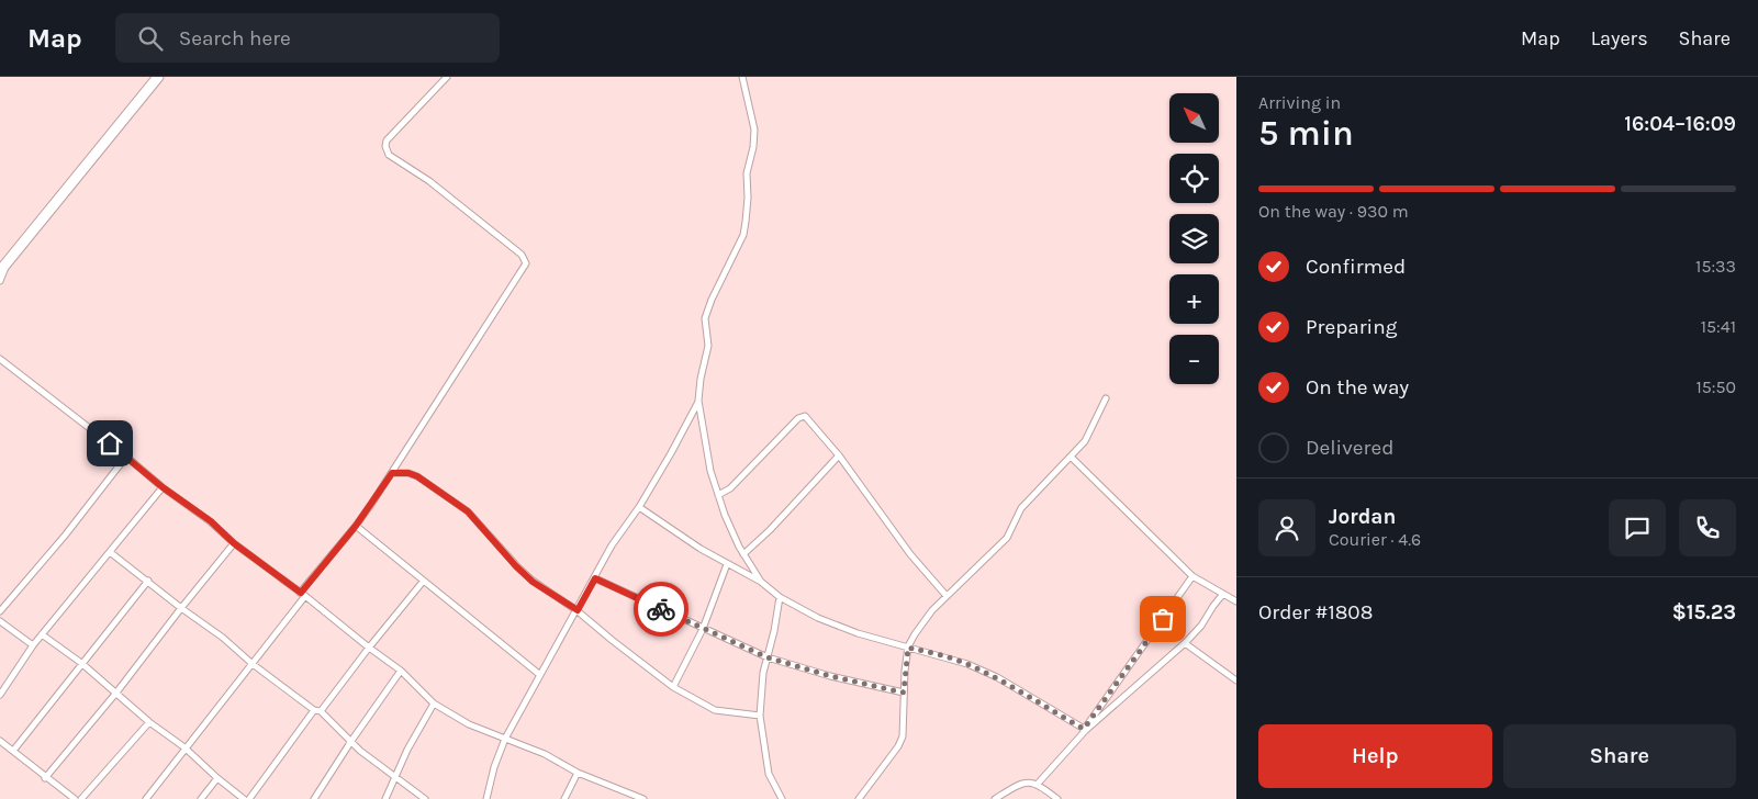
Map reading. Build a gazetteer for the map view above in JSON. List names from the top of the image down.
{
  "north": "top left",
  "page": {
    "header": "Map",
    "search": "Search here",
    "nav": ["Map", "Layers", "Share"],
    "heading": ["5 min", "Arriving in", "16:04–16:09"],
    "panel": [
      "Jordan",
      "Courier · 4.6",
      "Order #1808",
      "$15.23"
    ],
    "map_buttons": ["+", "−"],
    "bar": "On the way · 930 m",
    "list": [
      ["Confirmed", "15:33"],
      ["Preparing", "15:41"],
      ["On the way", "15:50"],
      "Delivered"
    ],
    "buttons": ["Help", "Share"]
  }
}
